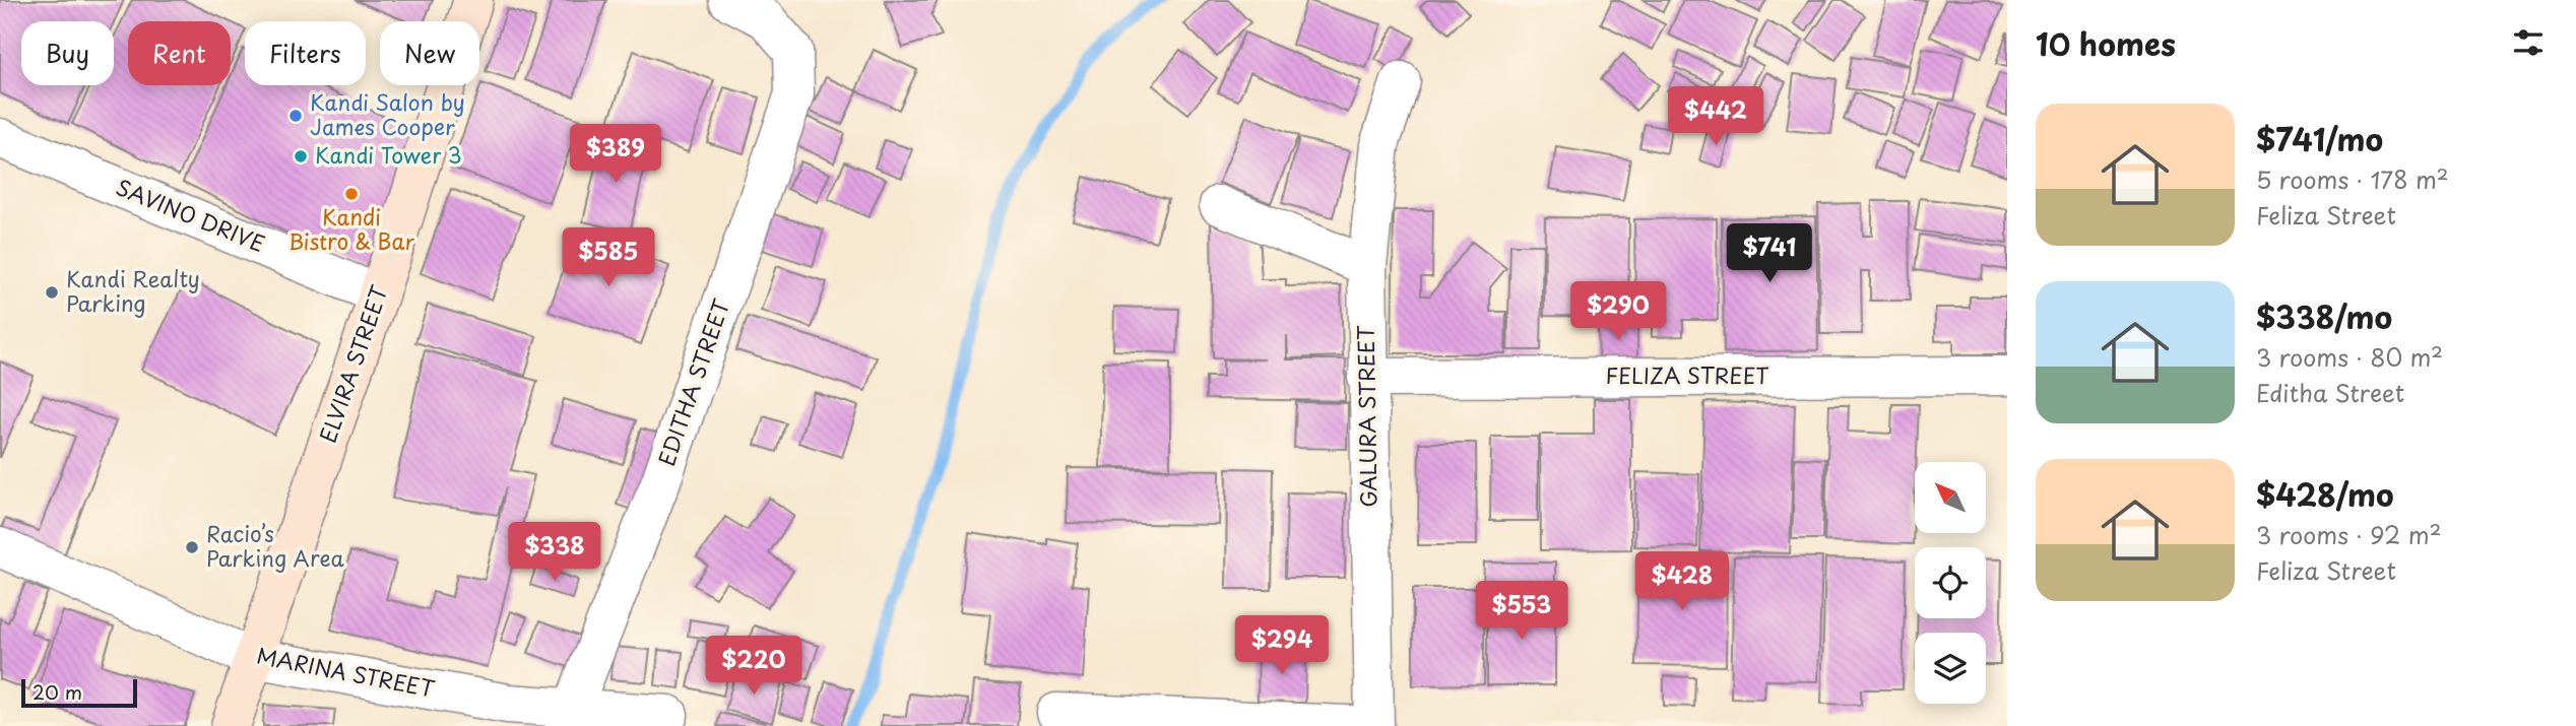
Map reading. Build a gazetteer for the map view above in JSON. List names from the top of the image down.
{
  "streets": {
    "street": [
      "SAVINO DRIVE",
      "ELVIRA STREET",
      "FELIZA STREET",
      "EDITHA STREET",
      "GALURA STREET",
      "MARINA STREET"
    ]
  },
  "crossings": [
    ["SAVINO DRIVE", "ELVIRA STREET"],
    ["ELVIRA STREET", "MARINA STREET"],
    ["FELIZA STREET", "GALURA STREET"],
    ["EDITHA STREET", "MARINA STREET"]
  ],
  "places": [
    "Kandi Salon by James Cooper",
    "Kandi Tower 3",
    "Kandi Bistro & Bar",
    "Kandi Realty Parking",
    "Racio’s Parking Area"
  ],
  "scale_bar": "20 m",
  "north": "top left",
  "page": {
    "heading": "10 homes",
    "chip": [
      "Buy",
      "Rent",
      "Filters",
      "New"
    ],
    "list": [
      {
        "name": "$741/mo",
        "note": "5 rooms · 178 m² · Feliza Street"
      },
      {
        "name": "$338/mo",
        "note": "3 rooms · 80 m² · Editha Street"
      },
      {
        "name": "$428/mo",
        "note": "3 rooms · 92 m² · Feliza Street"
      }
    ],
    "price": [
      "$442",
      "$389",
      "$741",
      "$585",
      "$290",
      "$338",
      "$428",
      "$553",
      "$294",
      "$220"
    ],
    "scale": "20 m"
  }
}
